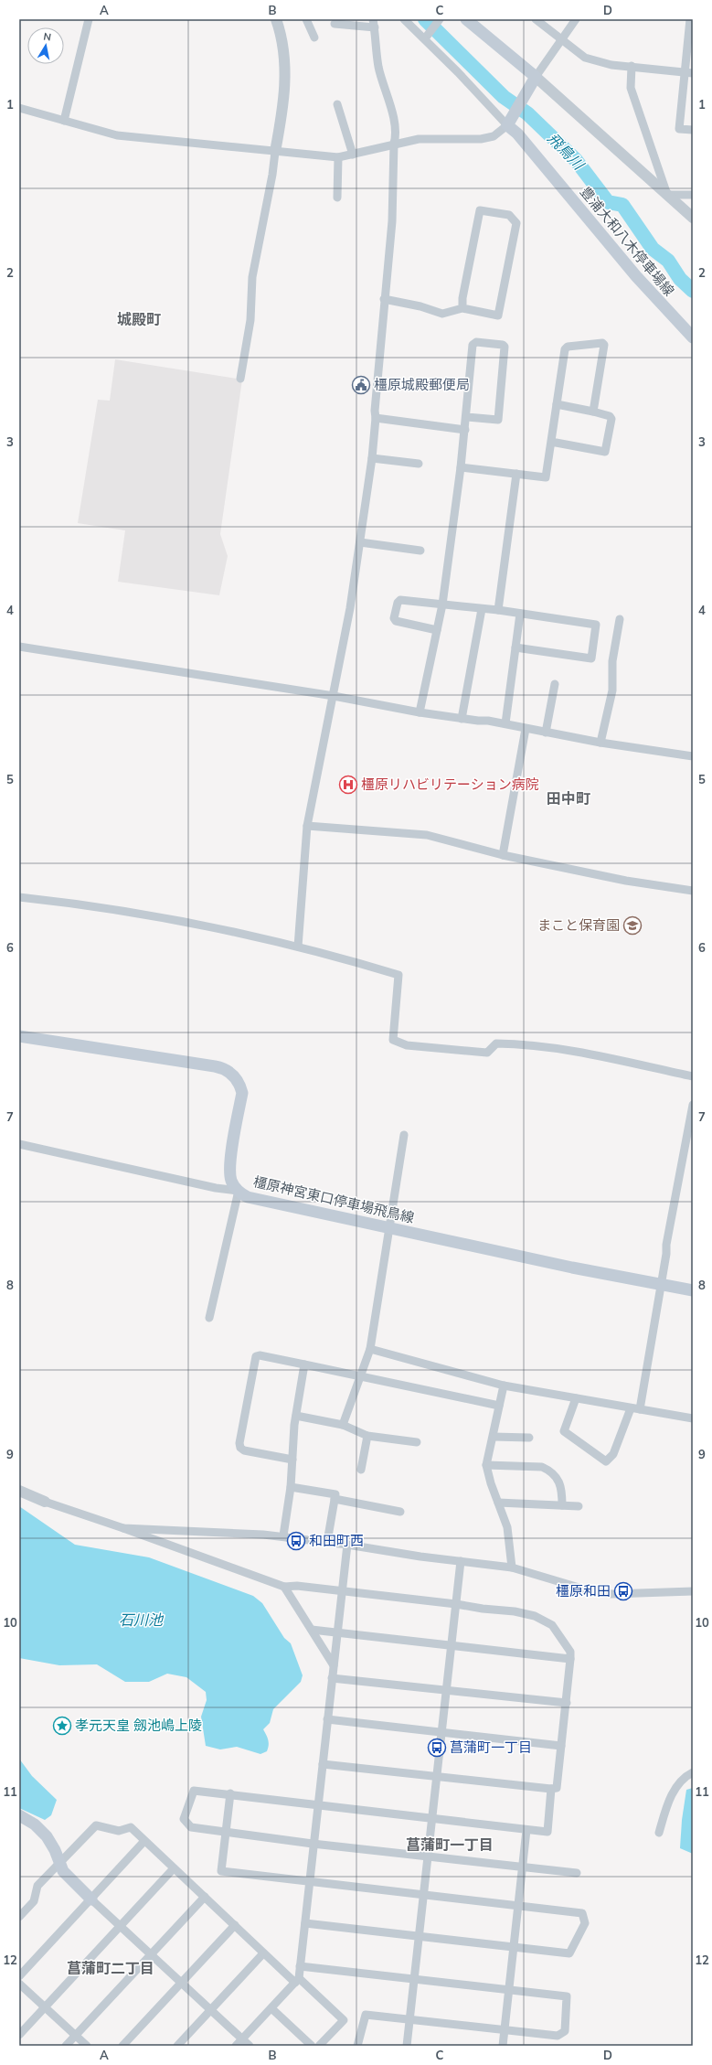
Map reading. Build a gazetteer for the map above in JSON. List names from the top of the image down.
{
  "streets": {
    "main road": ["豊浦大和八木停車場線", "橿原神宮東口停車場飛鳥線"]
  },
  "districts": [
    "城殿町",
    "田中町",
    "菖蒲町一丁目",
    "菖蒲町二丁目"
  ],
  "water": ["飛鳥川", "石川池"],
  "places": {
    "public building": ["橿原城殿郵便局"],
    "hospital": ["橿原リハビリテーション病院"],
    "school or university": ["まこと保育園"],
    "bus stop": ["和田町西", "橿原和田", "菖蒲町一丁目"],
    "place": ["孝元天皇 劔池嶋上陵"]
  },
  "north": "top",
  "grid": {
    "columns": [
      "A",
      "B",
      "C",
      "D"
    ],
    "rows": [
      "1",
      "2",
      "3",
      "4",
      "5",
      "6",
      "7",
      "8",
      "9",
      "10",
      "11",
      "12"
    ]
  }
}
